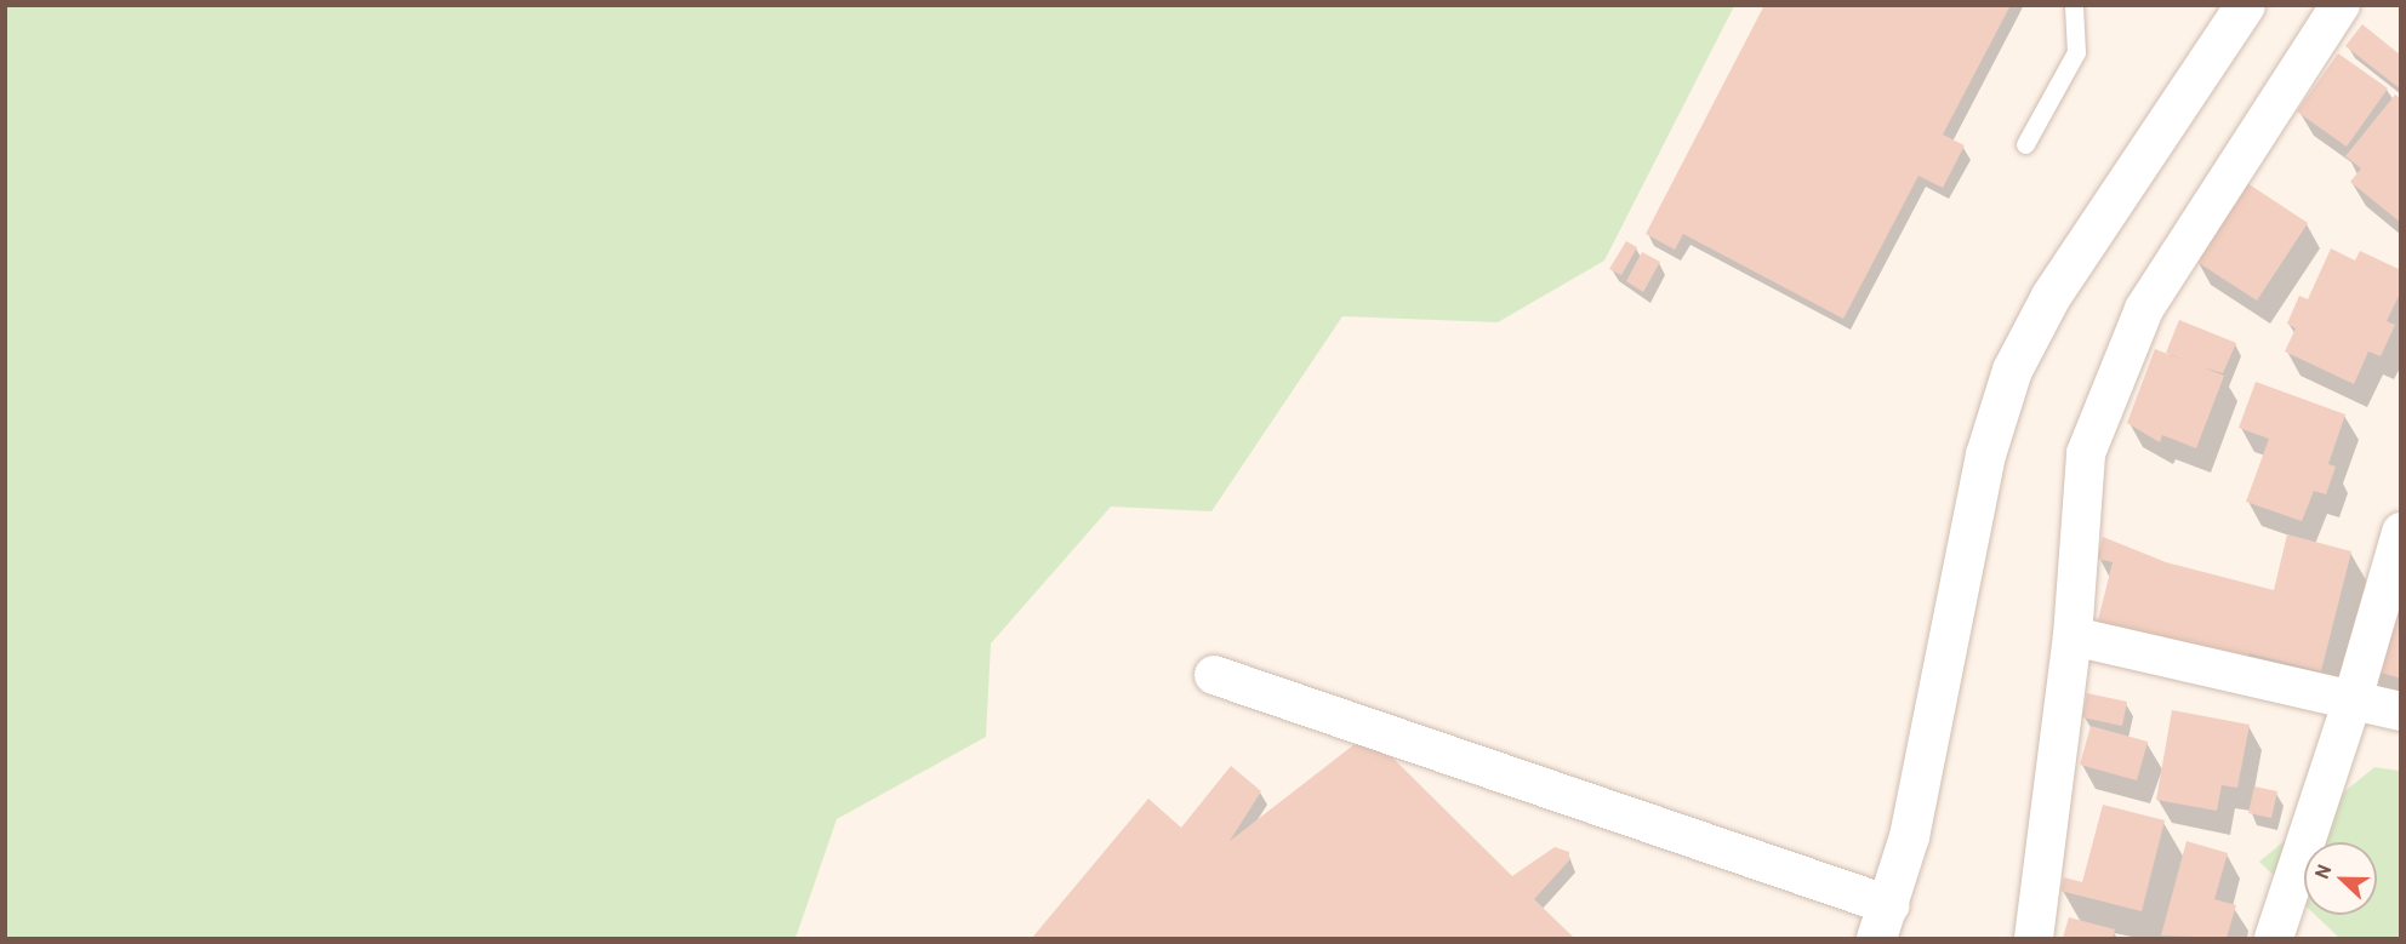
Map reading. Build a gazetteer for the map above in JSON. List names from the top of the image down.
{
  "north": "left"
}
